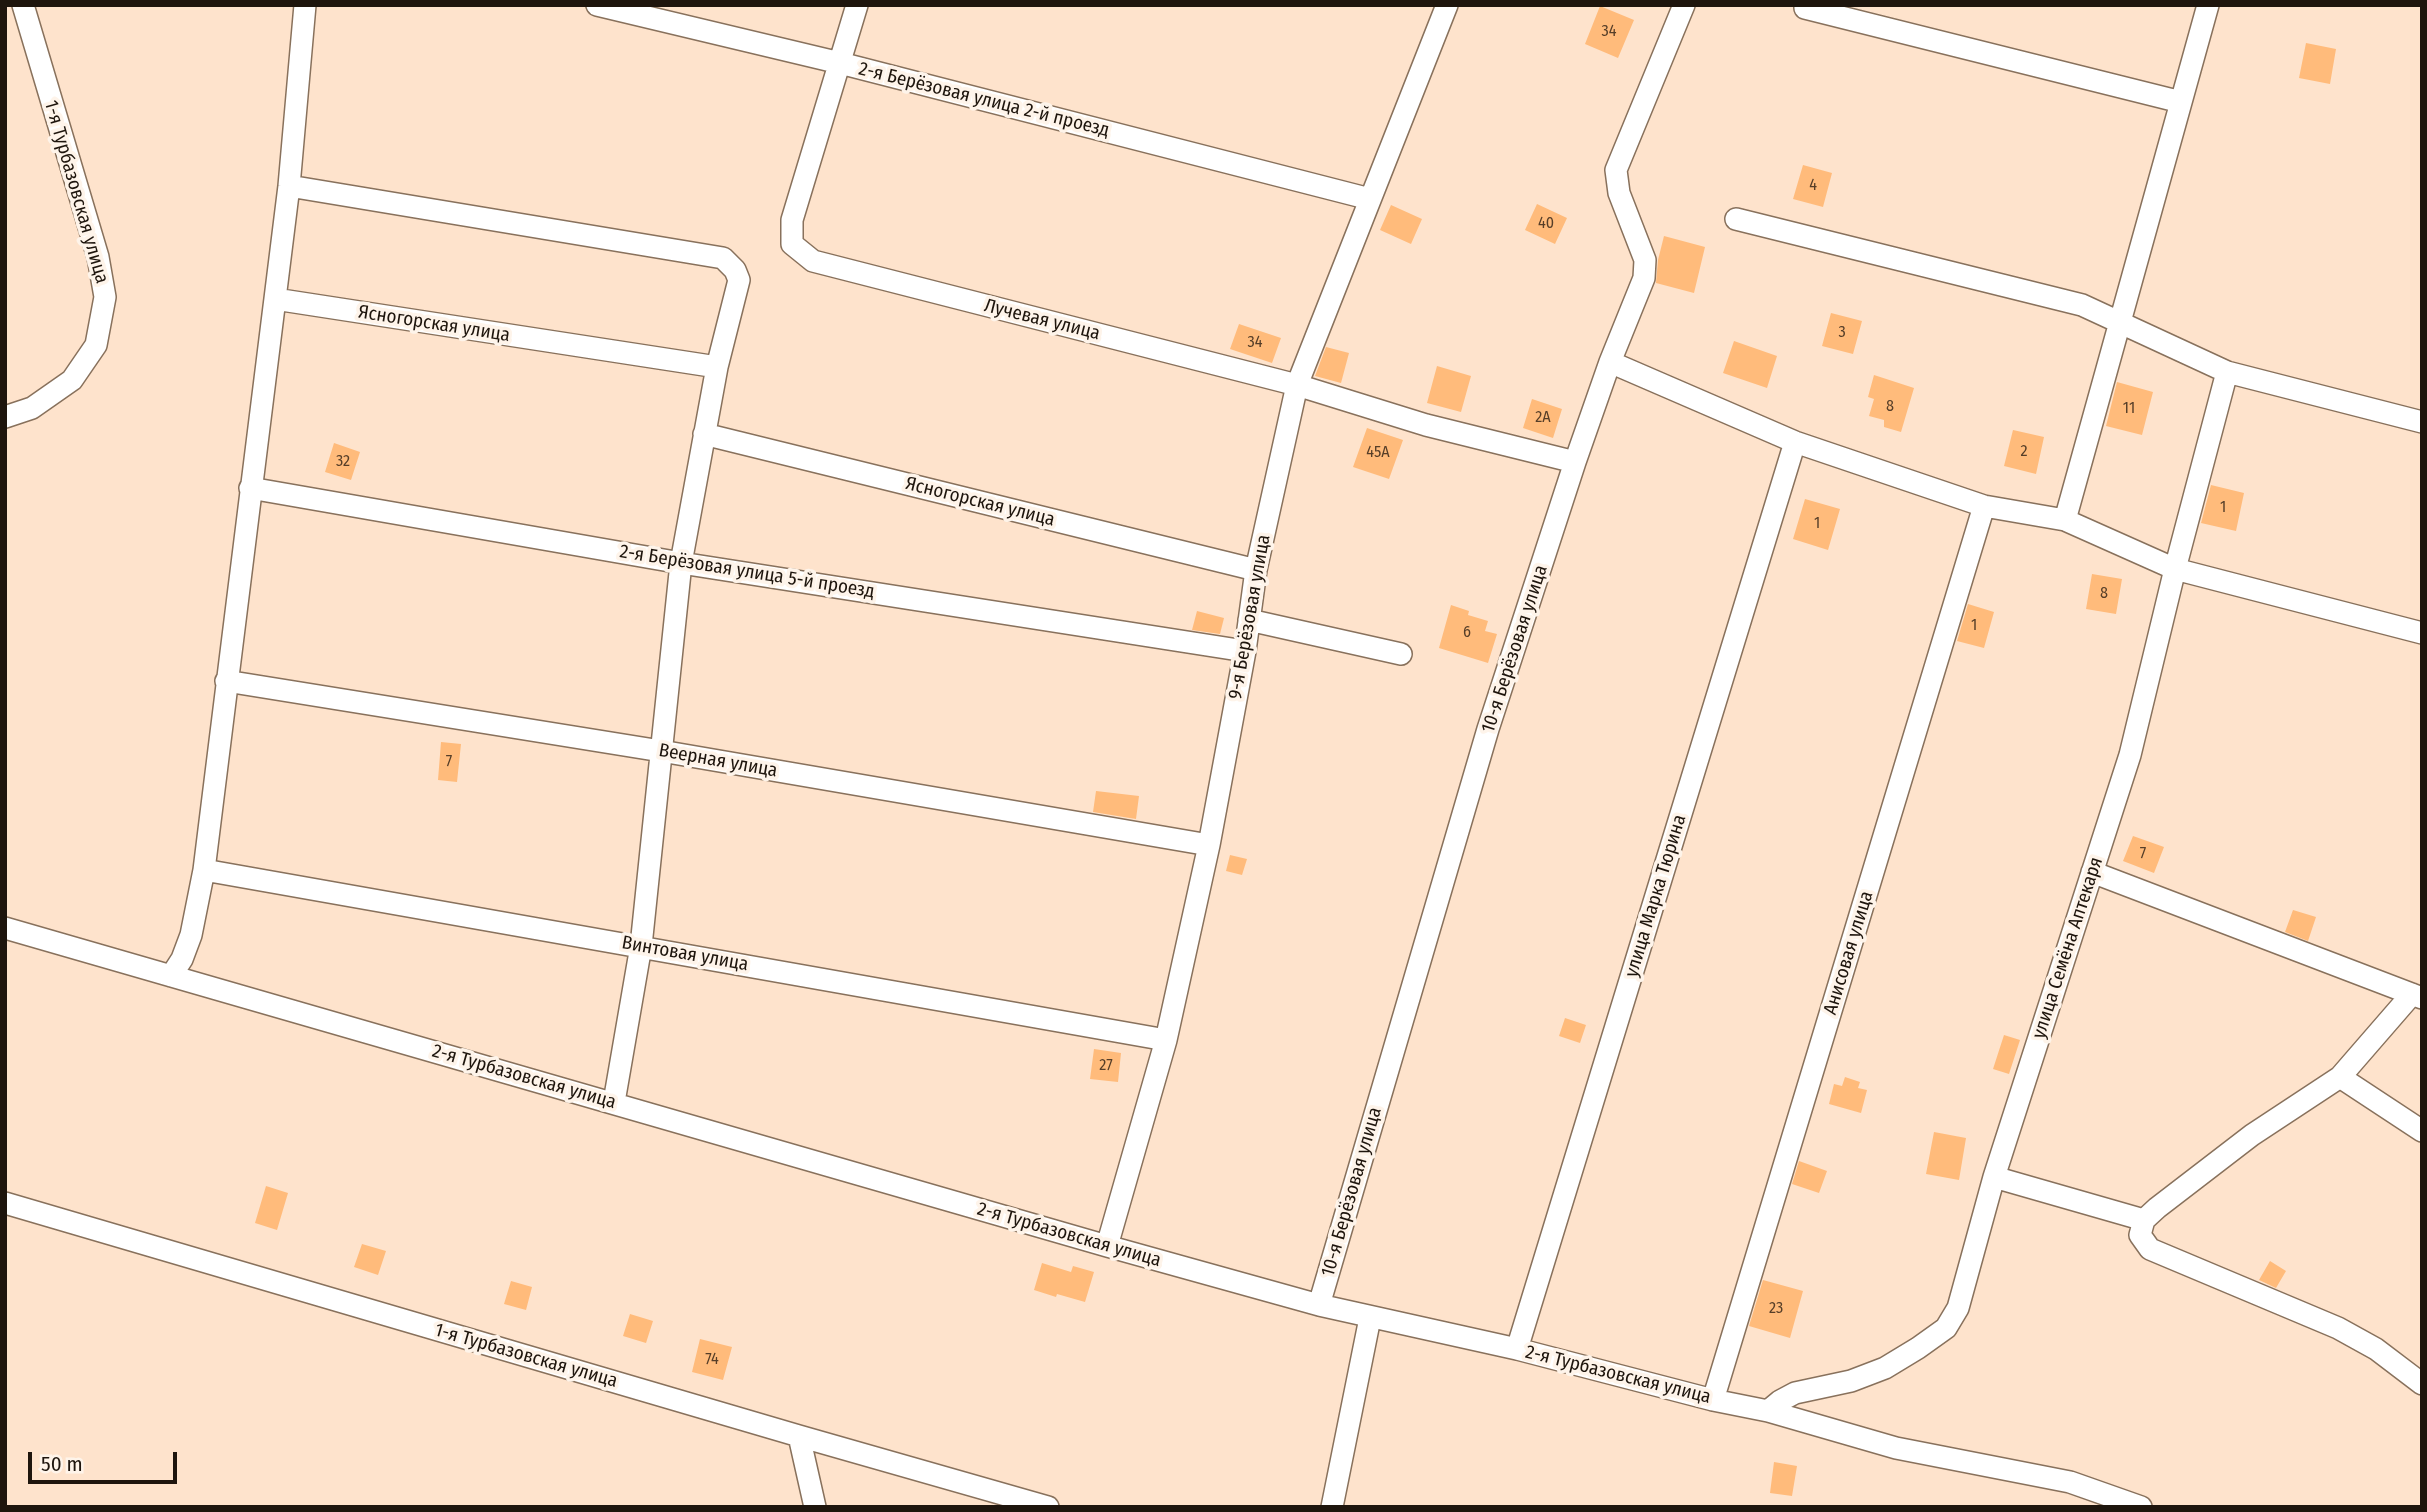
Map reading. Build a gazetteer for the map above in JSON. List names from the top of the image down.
{
  "streets": {
    "street": [
      "2-я Берёзовая улица 2-й проезд",
      "1-я Турбазовская улица",
      "Лучевая улица",
      "Ясногорская улица",
      "2-я Берёзовая улица 5-й проезд",
      "9-я Берёзовая улица",
      "10-я Берёзовая улица",
      "Веерная улица",
      "улица Марка Тюрина",
      "улица Семёна Аптекаря",
      "Анисовая улица",
      "Винтовая улица",
      "2-я Турбазовская улица"
    ]
  },
  "crossings": [
    ["2-я Берёзовая улица 2-й проезд", "Лучевая улица"],
    ["2-я Берёзовая улица 2-й проезд", "9-я Берёзовая улица"],
    ["Лучевая улица", "9-я Берёзовая улица"],
    ["Лучевая улица", "10-я Берёзовая улица"],
    ["Ясногорская улица", "9-я Берёзовая улица"],
    ["2-я Берёзовая улица 5-й проезд", "9-я Берёзовая улица"],
    ["9-я Берёзовая улица", "Веерная улица"],
    ["9-я Берёзовая улица", "Винтовая улица"],
    ["9-я Берёзовая улица", "2-я Турбазовская улица"],
    ["10-я Берёзовая улица", "2-я Турбазовская улица"],
    ["улица Марка Тюрина", "2-я Турбазовская улица"],
    ["улица Семёна Аптекаря", "2-я Турбазовская улица"],
    ["Анисовая улица", "2-я Турбазовская улица"]
  ],
  "house_numbers": [
    "34",
    "4",
    "40",
    "3",
    "34",
    "8",
    "11",
    "2А",
    "2",
    "45А",
    "32",
    "1",
    "1",
    "8",
    "1",
    "6",
    "7",
    "7",
    "27",
    "23",
    "74"
  ],
  "scale_bar": "50 m"
}
